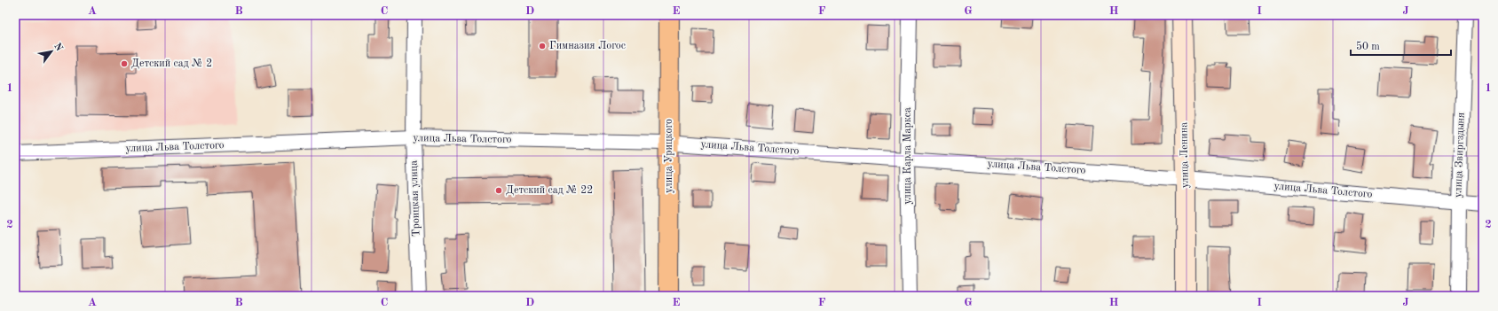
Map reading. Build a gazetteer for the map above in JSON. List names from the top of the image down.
{
  "streets": {
    "main road": ["улица Ленина", "улица Урицкого"],
    "street": [
      "улица Льва Толстого",
      "улица Звиргздыня",
      "улица Карла Маркса",
      "Троицкая улица"
    ]
  },
  "crossings": [
    ["улица Льва Толстого", "улица Ленина"],
    ["улица Льва Толстого", "улица Звиргздыня"],
    ["улица Льва Толстого", "улица Урицкого"],
    ["улица Льва Толстого", "улица Карла Маркса"],
    ["улица Льва Толстого", "Троицкая улица"]
  ],
  "places": ["Гимназия Логос", "Детский сад № 2", "Детский сад № 22"],
  "scale_bar": "50 m",
  "north": "top right",
  "grid": {
    "columns": [
      "A",
      "B",
      "C",
      "D",
      "E",
      "F",
      "G",
      "H",
      "I",
      "J"
    ],
    "rows": ["1", "2"]
  }
}
